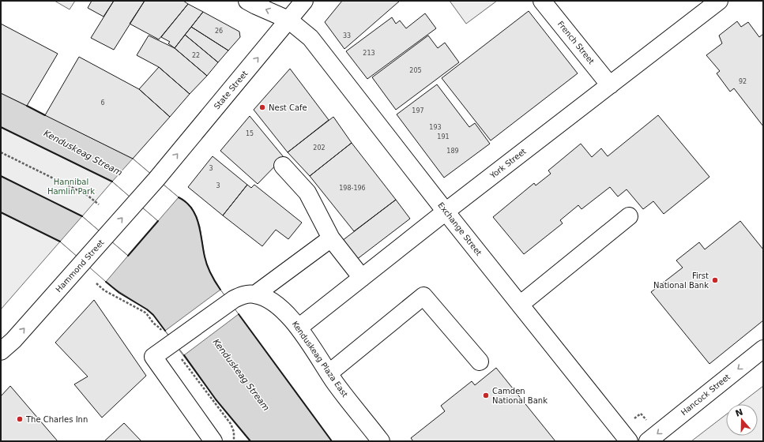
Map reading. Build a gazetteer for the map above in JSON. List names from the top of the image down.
{
  "streets": {
    "street": [
      "French Street",
      "State Street",
      "York Street",
      "Exchange Street",
      "Hammond Street",
      "Kenduskeag Plaza East",
      "Hancock Street"
    ]
  },
  "crossings": [
    ["French Street", "York Street"],
    ["State Street", "Exchange Street"],
    ["State Street", "Hammond Street"],
    ["York Street", "Exchange Street"],
    ["York Street", "Kenduskeag Plaza East"]
  ],
  "one_way": ["State Street", "Hancock Street"],
  "water": ["Kenduskeag Stream"],
  "parks": ["Hannibal Hamlin Park"],
  "places": [
    "Nest Cafe",
    "First National Bank",
    "Camden National Bank",
    "The Charles Inn"
  ],
  "house_numbers": [
    "26",
    "33",
    "213",
    "22",
    "205",
    "92",
    "6",
    "197",
    "193",
    "15",
    "191",
    "202",
    "189",
    "3",
    "3",
    "198-196"
  ],
  "north": "top"
}
